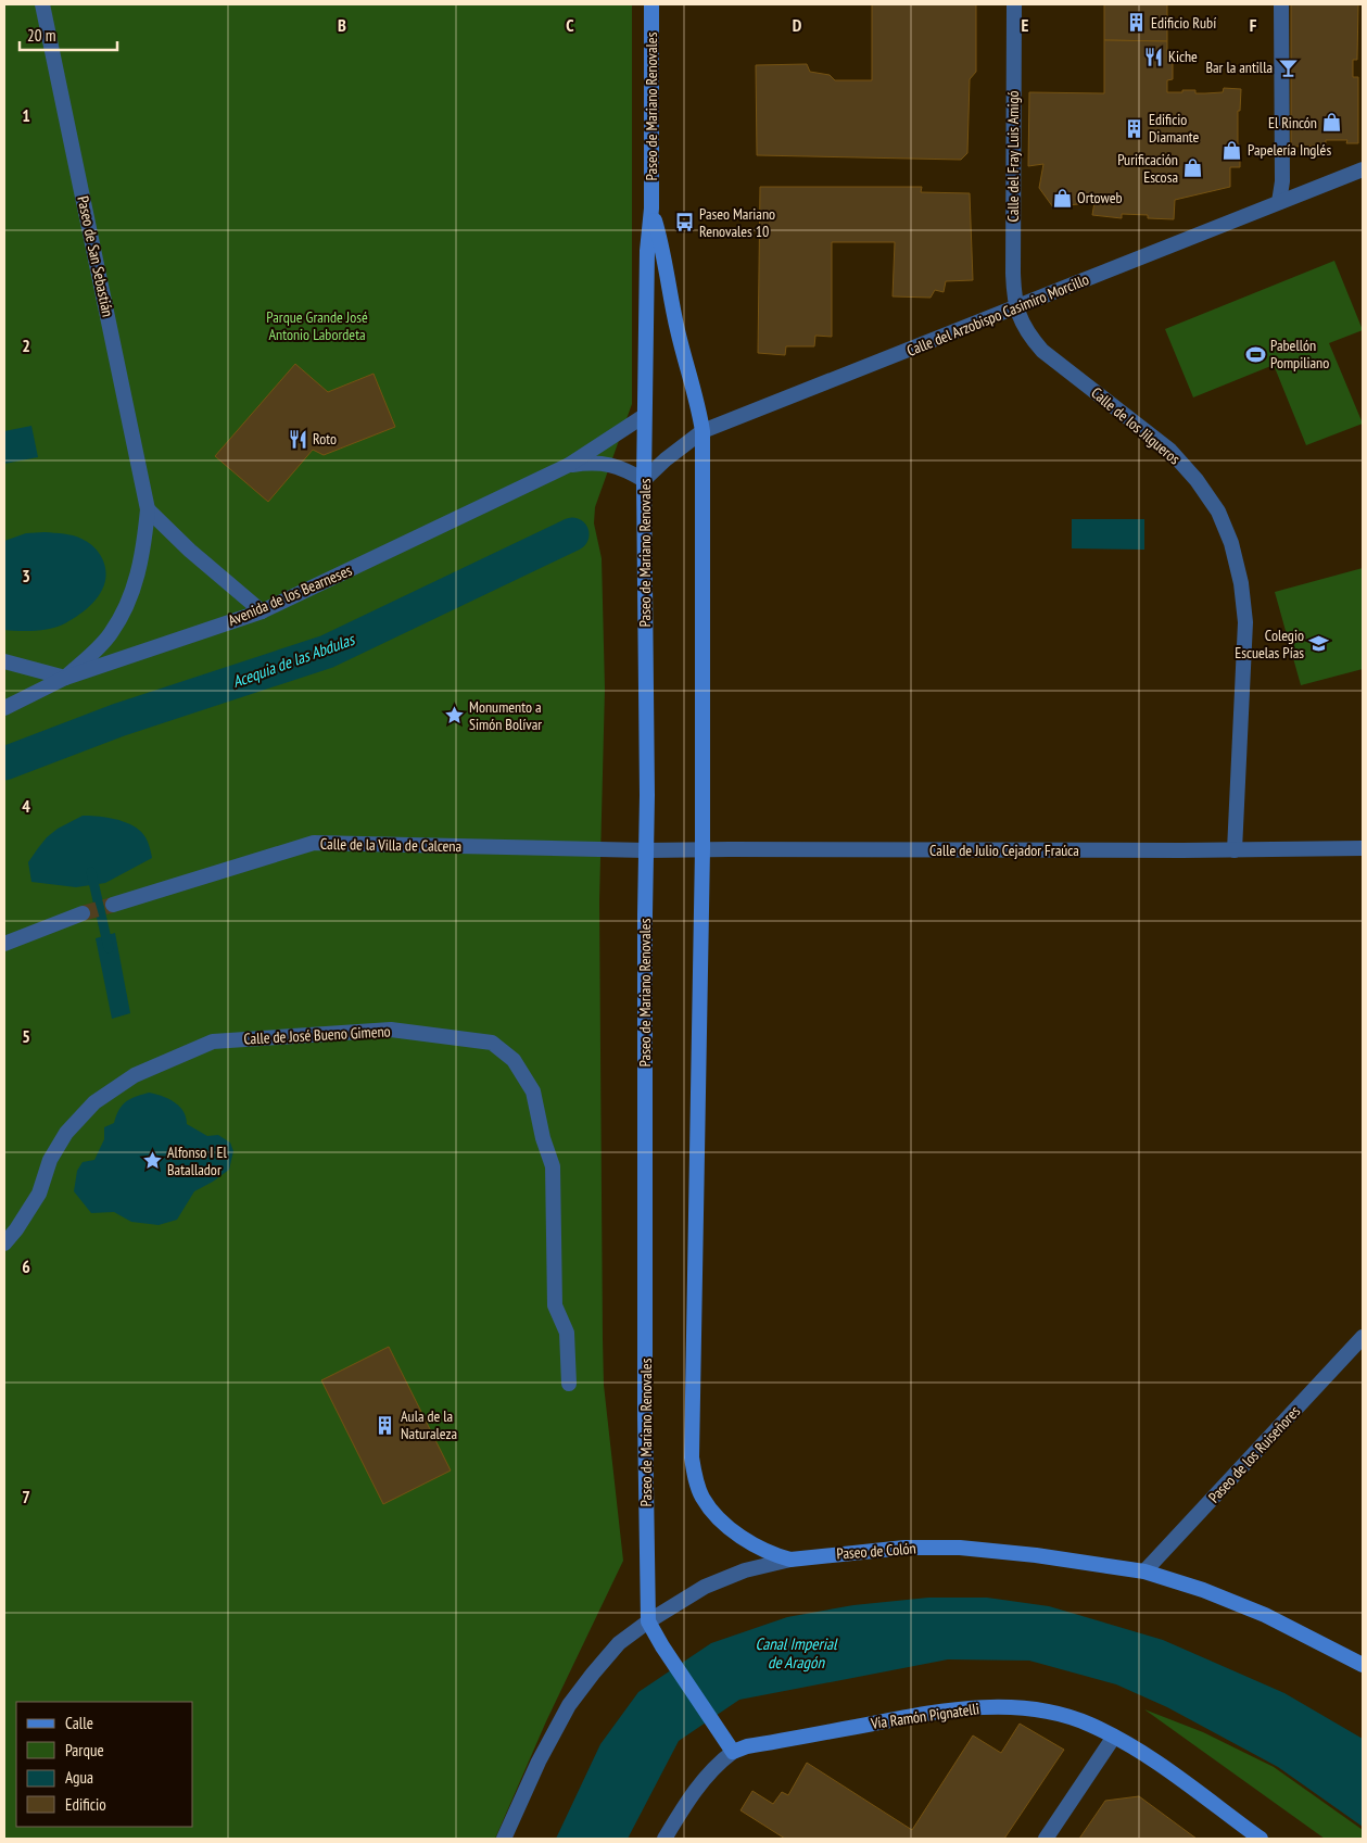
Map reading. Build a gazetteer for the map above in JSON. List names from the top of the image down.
{
  "streets": {
    "main road": ["Paseo de Mariano Renovales", "Paseo de Colón", "Vía Ramón Pignatelli"],
    "street": [
      "Calle del Fray Luis Amigó",
      "Paseo de San Sebastián",
      "Calle del Arzobispo Casimiro Morcillo",
      "Calle de los Jilgueros",
      "Avenida de los Bearneses",
      "Calle de la Villa de Calcena",
      "Calle de Julio Cejador Fraúca",
      "Calle de José Bueno Gimeno",
      "Paseo de los Ruiseñores"
    ]
  },
  "crossings": [
    ["Paseo de Mariano Renovales", "Calle del Arzobispo Casimiro Morcillo"],
    ["Paseo de Mariano Renovales", "Avenida de los Bearneses"],
    ["Paseo de Mariano Renovales", "Calle de la Villa de Calcena"],
    ["Paseo de Mariano Renovales", "Calle de Julio Cejador Fraúca"],
    ["Paseo de Mariano Renovales", "Paseo de Colón"],
    ["Paseo de Mariano Renovales", "Vía Ramón Pignatelli"],
    ["Calle del Fray Luis Amigó", "Calle del Arzobispo Casimiro Morcillo"],
    ["Calle del Fray Luis Amigó", "Calle de los Jilgueros"],
    ["Paseo de San Sebastián", "Avenida de los Bearneses"],
    ["Calle del Arzobispo Casimiro Morcillo", "Calle de los Jilgueros"],
    ["Calle del Arzobispo Casimiro Morcillo", "Avenida de los Bearneses"],
    ["Calle de los Jilgueros", "Calle de Julio Cejador Fraúca"],
    ["Calle de la Villa de Calcena", "Calle de Julio Cejador Fraúca"],
    ["Paseo de los Ruiseñores", "Paseo de Colón"]
  ],
  "water": ["Acequia de las Abdulas", "Canal Imperial de Aragón"],
  "parks": ["Parque Grande José Antonio Labordeta"],
  "places": {
    "building": ["Edificio Rubí", "Edificio Diamante", "Aula de la Naturaleza"],
    "restaurant": ["Kiche", "Roto"],
    "bar": ["Bar la antilla"],
    "shop": [
      "El Rincón",
      "Papelería Inglés",
      "Purificación Escosa",
      "Ortoweb"
    ],
    "bus stop": ["Paseo Mariano Renovales 10"],
    "sports": ["Pabellón Pompiliano"],
    "school or university": ["Colegio Escuelas Pías"],
    "place": ["Monumento a Simón Bolívar", "Alfonso I El Batallador"]
  },
  "legend": [
    "Calle",
    "Parque",
    "Agua",
    "Edificio"
  ],
  "scale_bar": "20 m",
  "grid": {
    "columns": [
      "B",
      "C",
      "D",
      "E",
      "F"
    ],
    "rows": [
      "1",
      "2",
      "3",
      "4",
      "5",
      "6",
      "7"
    ]
  }
}
